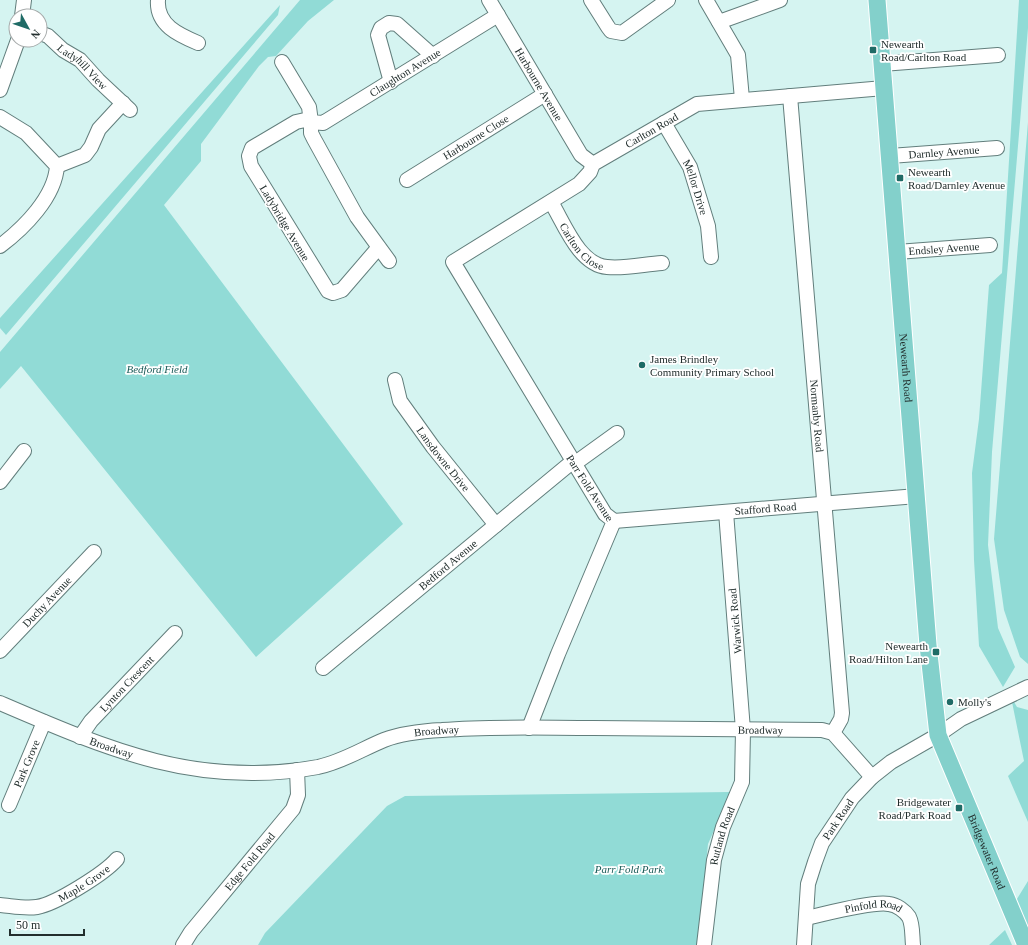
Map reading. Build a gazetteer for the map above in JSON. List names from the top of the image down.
{
  "streets": {
    "main road": ["Newearth Road", "Bridgewater Road"],
    "street": [
      "Ladyhill View",
      "Claughton Avenue",
      "Harbourne Avenue",
      "Carlton Road",
      "Harbourne Close",
      "Darnley Avenue",
      "Mellor Drive",
      "Ladybridge Avenue",
      "Carlton Close",
      "Endsley Avenue",
      "Normanby Road",
      "Lansdowne Drive",
      "Parr Fold Avenue",
      "Stafford Road",
      "Bedford Avenue",
      "Duchy Avenue",
      "Warwick Road",
      "Lynton Crescent",
      "Broadway",
      "Park Grove",
      "Park Road",
      "Rutland Road",
      "Edge Fold Road",
      "Maple Grove",
      "Pinfold Road"
    ]
  },
  "crossings": [
    ["Claughton Avenue", "Harbourne Avenue"],
    ["Claughton Avenue", "Ladybridge Avenue"],
    ["Harbourne Avenue", "Carlton Road"],
    ["Harbourne Avenue", "Harbourne Close"],
    ["Carlton Road", "Mellor Drive"],
    ["Carlton Road", "Carlton Close"],
    ["Carlton Road", "Newearth Road"],
    ["Carlton Road", "Normanby Road"],
    ["Carlton Road", "Parr Fold Avenue"],
    ["Darnley Avenue", "Newearth Road"],
    ["Endsley Avenue", "Newearth Road"],
    ["Newearth Road", "Stafford Road"],
    ["Newearth Road", "Park Road"],
    ["Newearth Road", "Bridgewater Road"],
    ["Normanby Road", "Stafford Road"],
    ["Normanby Road", "Broadway"],
    ["Lansdowne Drive", "Bedford Avenue"],
    ["Parr Fold Avenue", "Stafford Road"],
    ["Parr Fold Avenue", "Bedford Avenue"],
    ["Parr Fold Avenue", "Broadway"],
    ["Stafford Road", "Warwick Road"],
    ["Warwick Road", "Broadway"],
    ["Warwick Road", "Rutland Road"],
    ["Lynton Crescent", "Broadway"],
    ["Broadway", "Park Grove"],
    ["Broadway", "Rutland Road"],
    ["Broadway", "Edge Fold Road"],
    ["Park Road", "Bridgewater Road"],
    ["Park Road", "Pinfold Road"]
  ],
  "parks": ["Bedford Field", "Parr Fold Park"],
  "places": {
    "transit": [
      "Newearth Road/Carlton Road",
      "Newearth Road/Darnley Avenue",
      "Newearth Road/Hilton Lane",
      "Bridgewater Road/Park Road"
    ],
    "other": ["James Brindley Community Primary School", "Molly's"]
  },
  "scale_bar": "50 m",
  "north": "bottom right"
}
